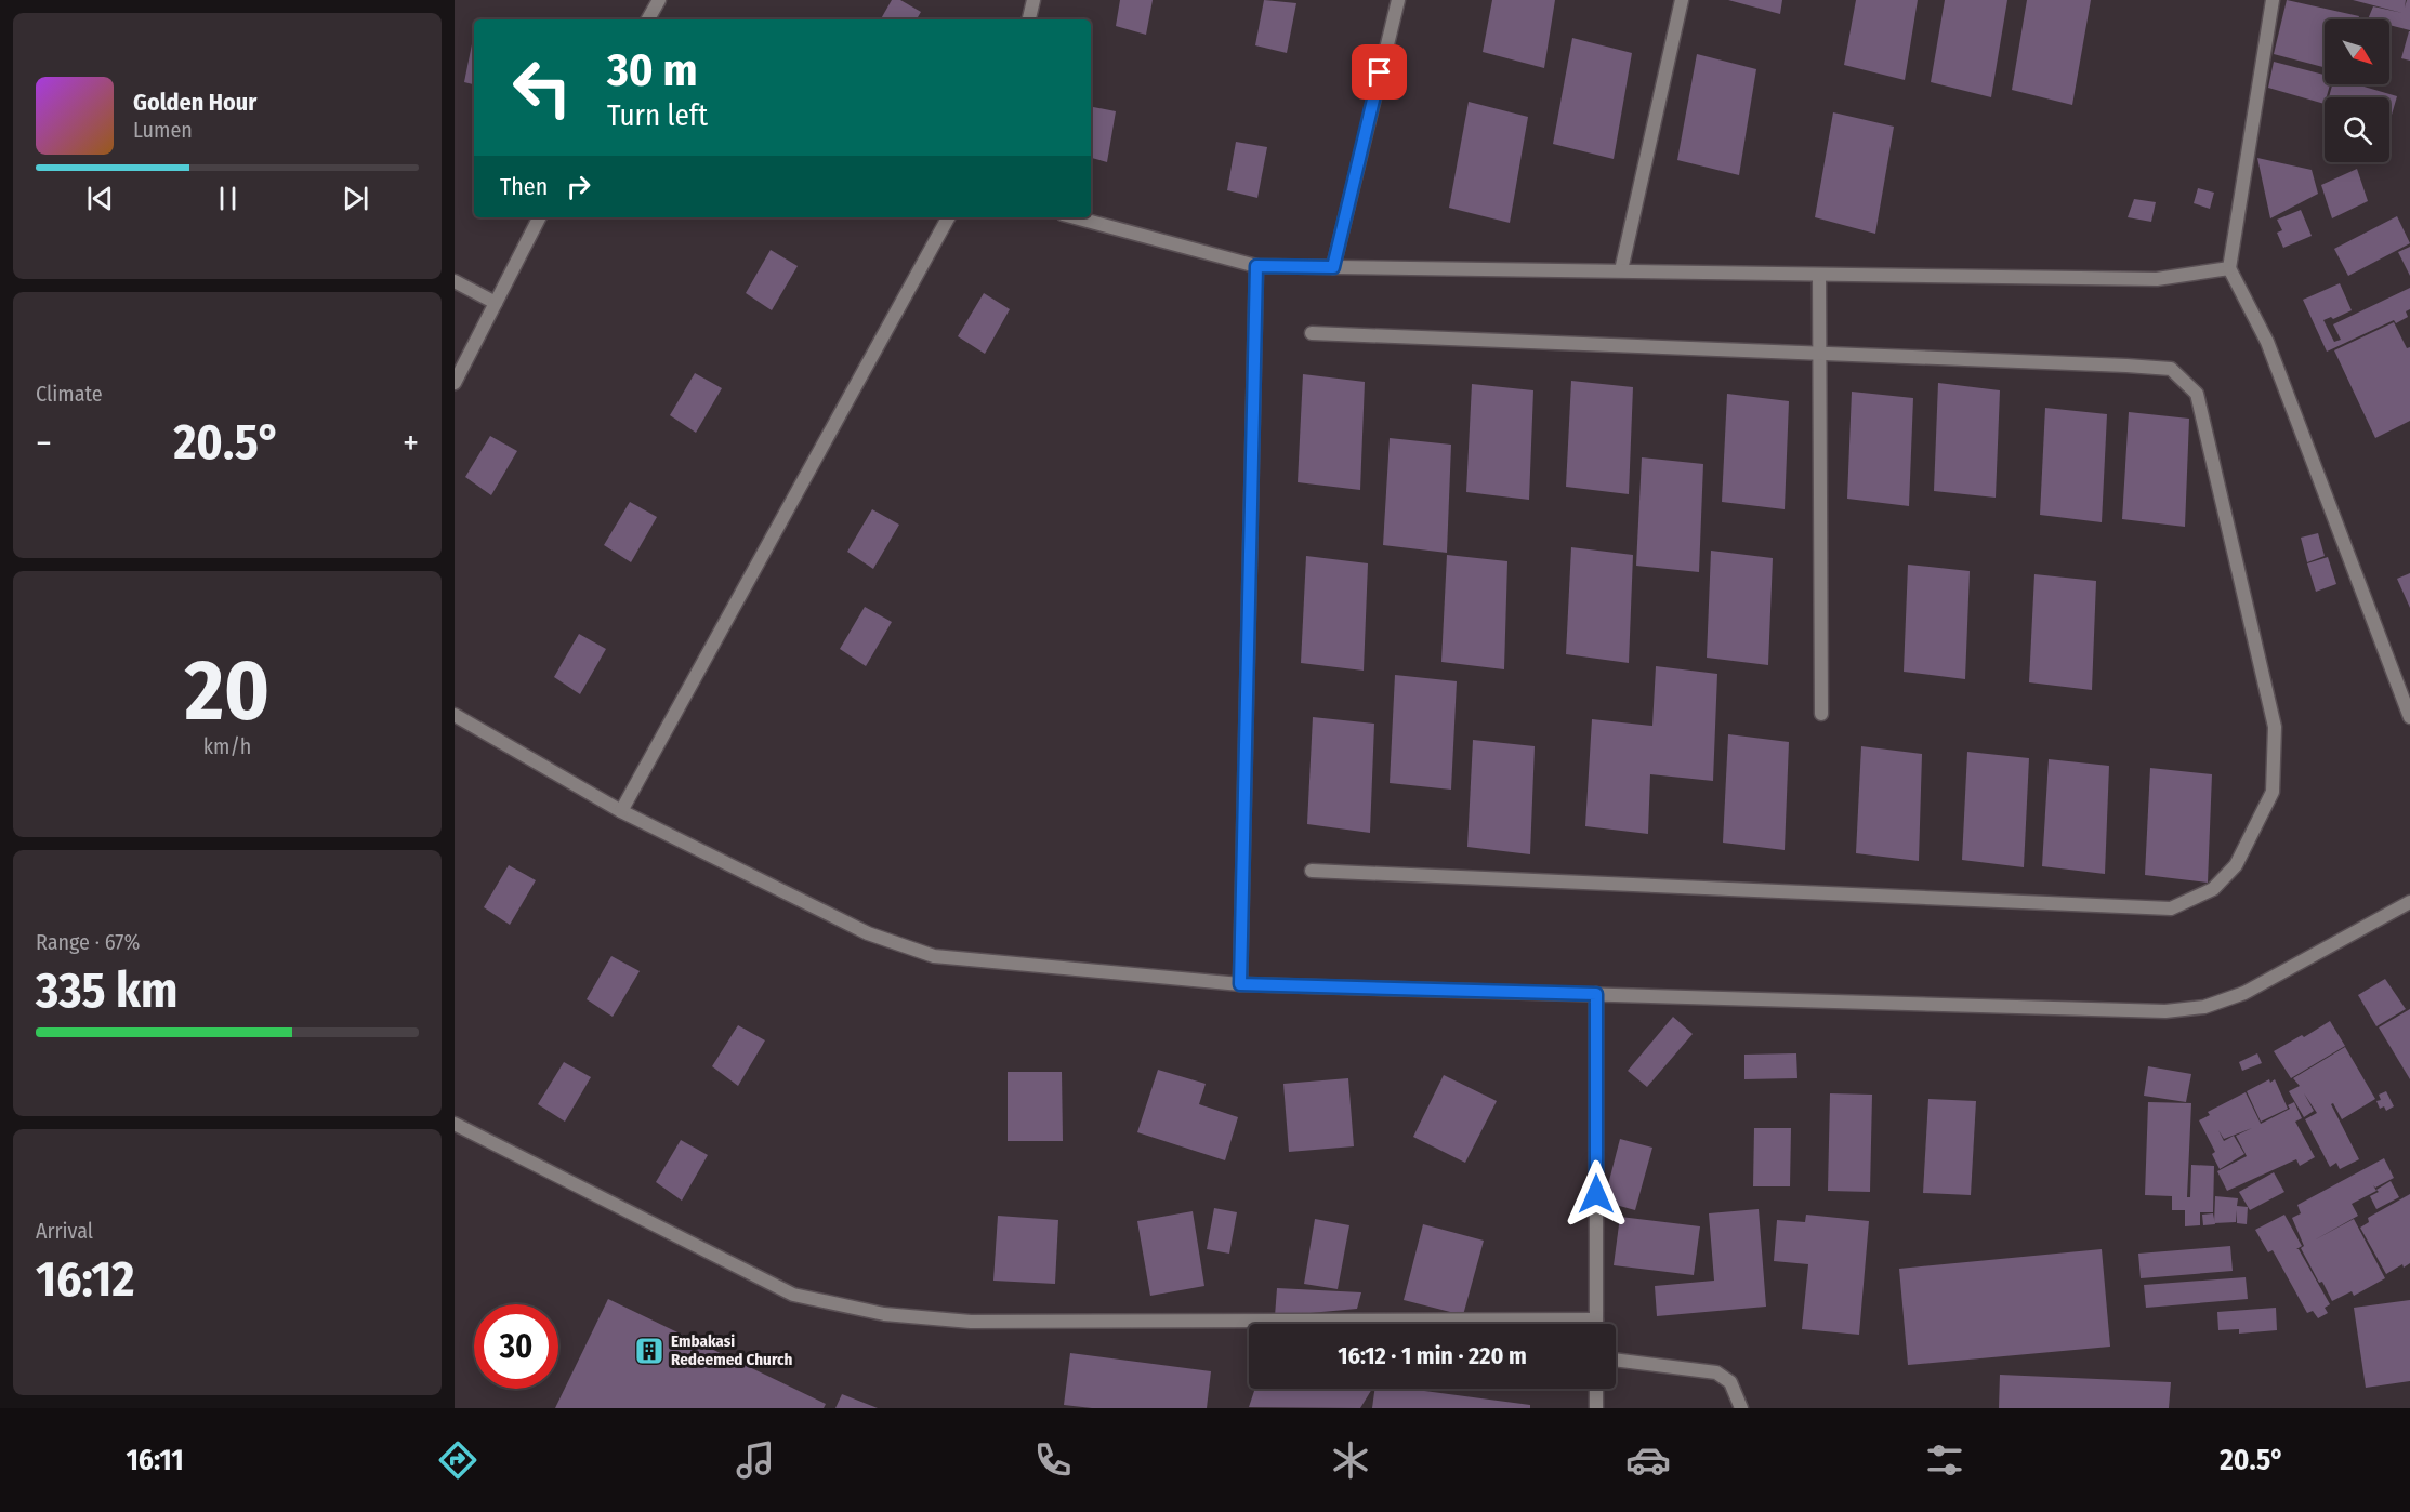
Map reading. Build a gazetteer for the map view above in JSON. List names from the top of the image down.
{
  "places": {
    "building": ["Embakasi Redeemed Church"]
  },
  "north": "bottom right",
  "page": {
    "turn": ["30 m", "Turn left"],
    "song": ["Golden Hour", "Lumen"],
    "then": "Then",
    "tile": [
      "Climate",
      ["20", "km/h"],
      ["Range · 67%", "335 km"],
      ["Arrival", "16:12"]
    ],
    "heat": ["−", "20.5°", "+"],
    "limit": "30",
    "trip": "16:12 · 1 min · 220 m",
    "tabs": ["16:11", "20.5°"]
  }
}
